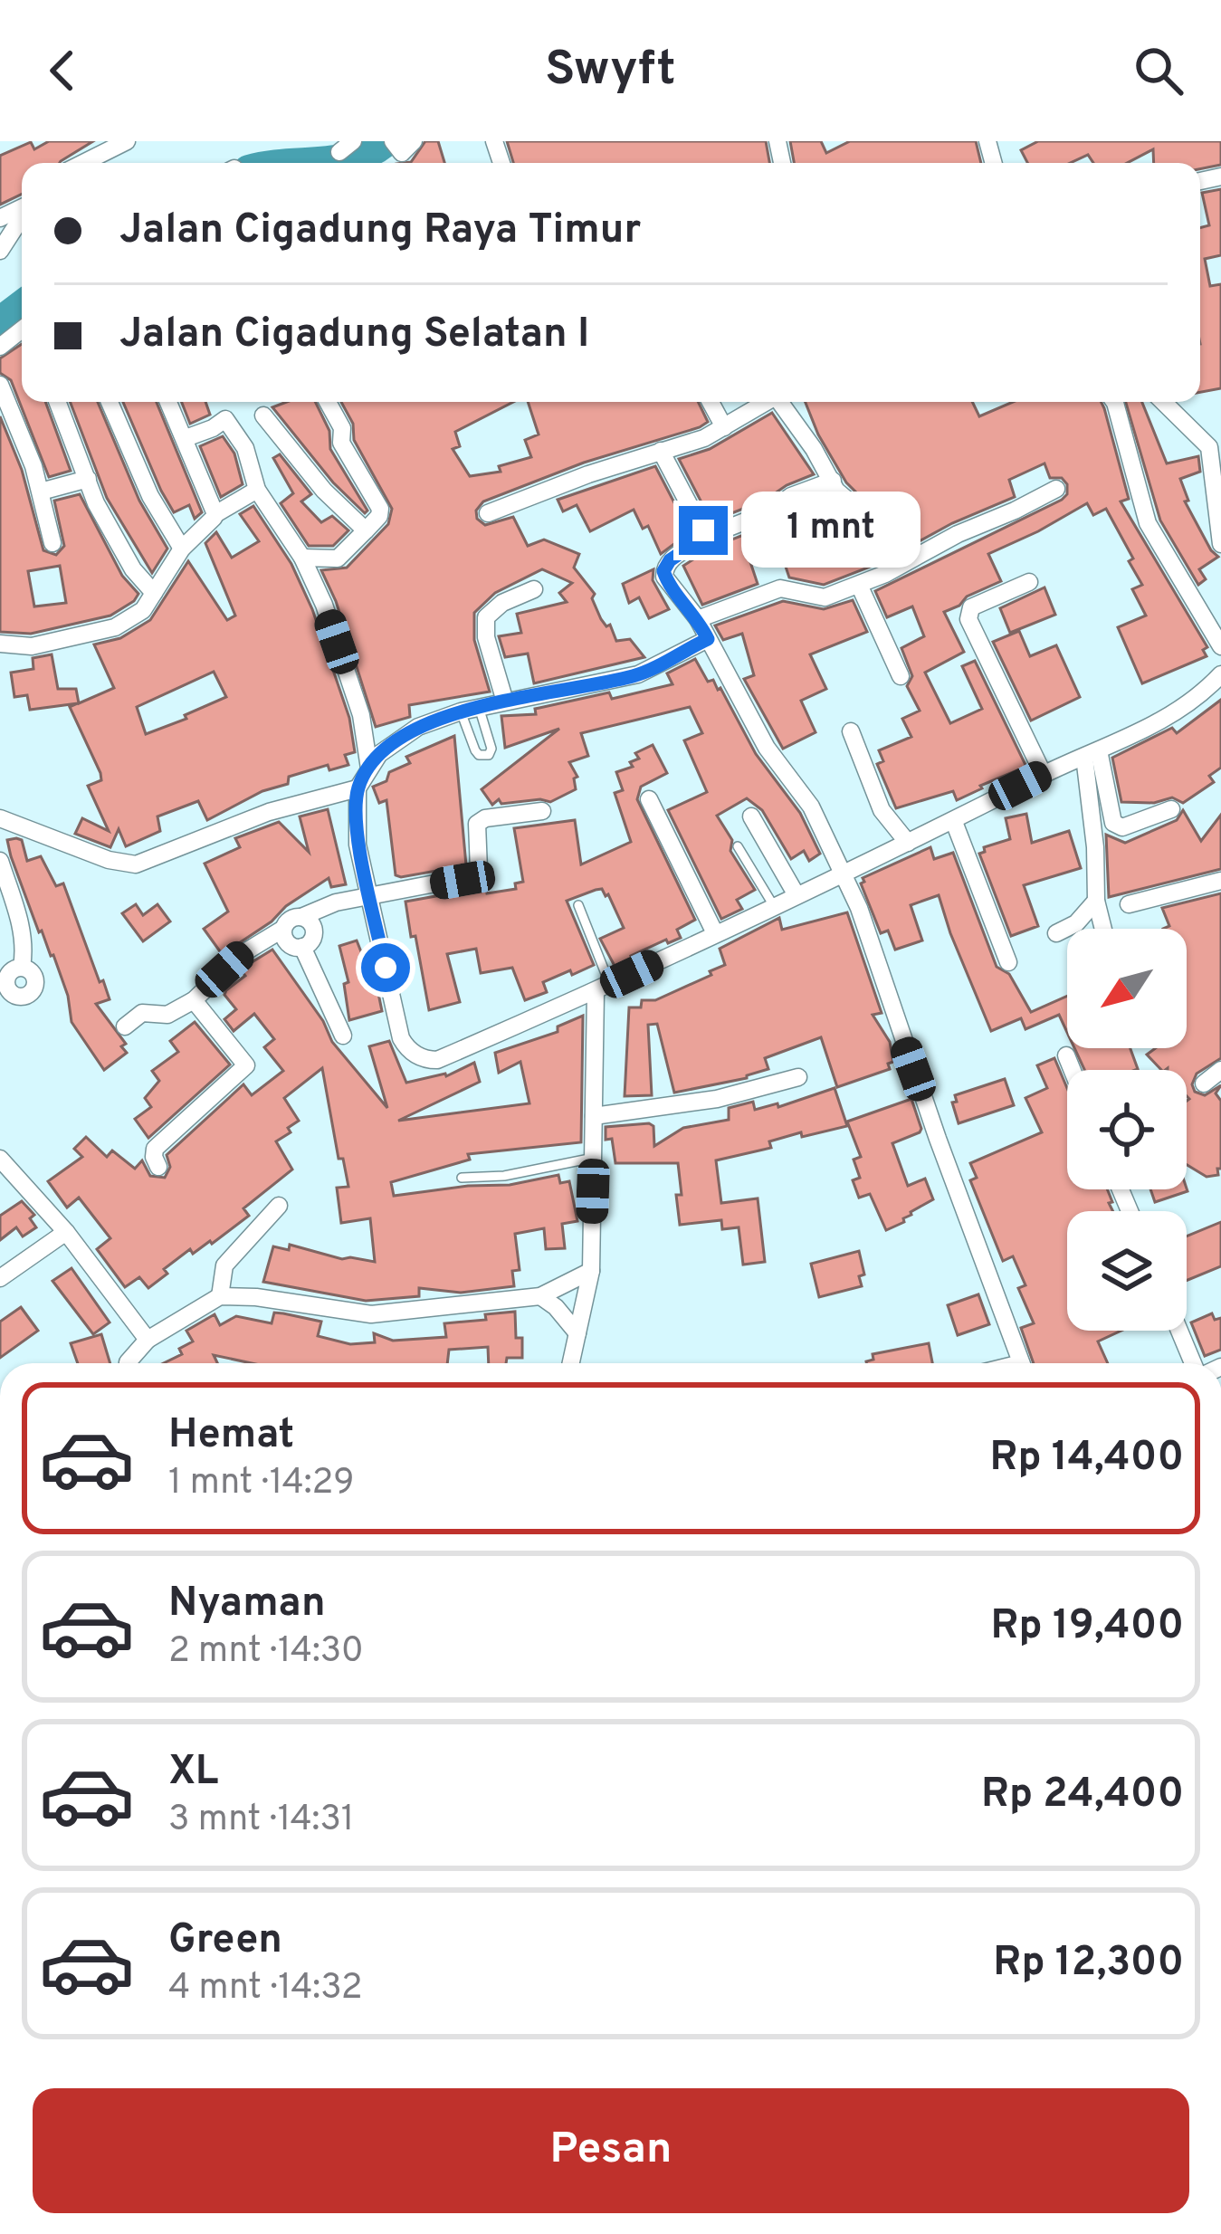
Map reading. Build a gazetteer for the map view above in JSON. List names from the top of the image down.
{
  "north": "bottom left",
  "page": {
    "header": "Swyft",
    "banner": ["Jalan Cigadung Raya Timur", "Jalan Cigadung Selatan I"],
    "bubble": "1 mnt",
    "list": [
      {
        "name": "Hemat",
        "note": "1 mnt · 14:29",
        "value": "Rp 14,400"
      },
      {
        "name": "Nyaman",
        "note": "2 mnt · 14:30",
        "value": "Rp 19,400"
      },
      {
        "name": "XL",
        "note": "3 mnt · 14:31",
        "value": "Rp 24,400"
      },
      {
        "name": "Green",
        "note": "4 mnt · 14:32",
        "value": "Rp 12,300"
      }
    ],
    "buttons": "Pesan"
  }
}
